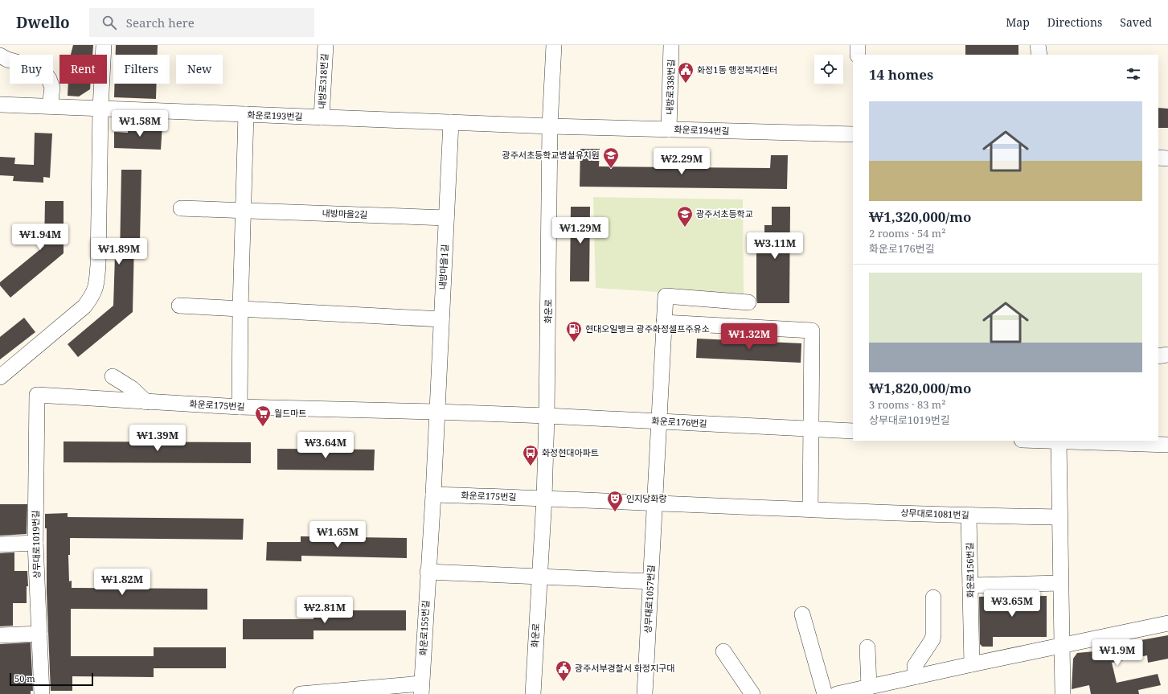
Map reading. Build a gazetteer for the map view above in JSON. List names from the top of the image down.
{
  "streets": {
    "street": [
      "내방로318번길",
      "내방로338번길",
      "화운로193번길",
      "화운로194번길",
      "내방마을2길",
      "내방마을1길",
      "화운로",
      "화운로175번길",
      "화운로176번길",
      "상무대로1081번길",
      "상무대로1019번길",
      "화운로156번길",
      "상무대로1057번길",
      "화운로155번길"
    ]
  },
  "crossings": [
    ["내방로318번길", "화운로193번길"],
    ["내방로338번길", "화운로194번길"],
    ["화운로193번길", "화운로194번길"],
    ["화운로193번길", "내방마을1길"],
    ["화운로193번길", "화운로"],
    ["화운로194번길", "화운로"],
    ["내방마을2길", "내방마을1길"],
    ["내방마을1길", "화운로175번길"],
    ["화운로", "화운로175번길"],
    ["화운로", "화운로176번길"],
    ["화운로175번길", "화운로176번길"],
    ["화운로175번길", "상무대로1019번길"],
    ["화운로175번길", "상무대로1057번길"],
    ["화운로176번길", "상무대로1057번길"],
    ["상무대로1081번길", "화운로156번길"]
  ],
  "places": {
    "public building": ["화정1동 행정복지센터", "광주서부경찰서 화정지구대"],
    "school or university": ["광주서초등학교병설유치원", "광주서초등학교"],
    "fuel station": ["현대오일뱅크 광주화정셀프주유소"],
    "supermarket": ["월드마트"],
    "bus stop": ["화정현대아파트"],
    "theatre": ["인지당화랑"]
  },
  "scale_bar": "50 m",
  "page": {
    "header": "Dwello",
    "search": "Search here",
    "nav": ["Map", "Directions", "Saved"],
    "chip": [
      "Buy",
      "Rent",
      "Filters",
      "New"
    ],
    "heading": "14 homes",
    "list": [
      {
        "name": "₩1,320,000/mo",
        "note": "2 rooms · 54 m² · 화운로176번길"
      },
      {
        "name": "₩1,820,000/mo",
        "note": "3 rooms · 83 m² · 상무대로1019번길"
      }
    ],
    "price": [
      "₩1.58M",
      "₩2.29M",
      "₩1.29M",
      "₩1.94M",
      "₩3.11M",
      "₩1.89M",
      "₩1.32M",
      "₩1.39M",
      "₩3.64M",
      "₩1.65M",
      "₩1.82M",
      "₩3.65M",
      "₩2.81M",
      "₩1.9M"
    ],
    "scale": "50 m"
  }
}
